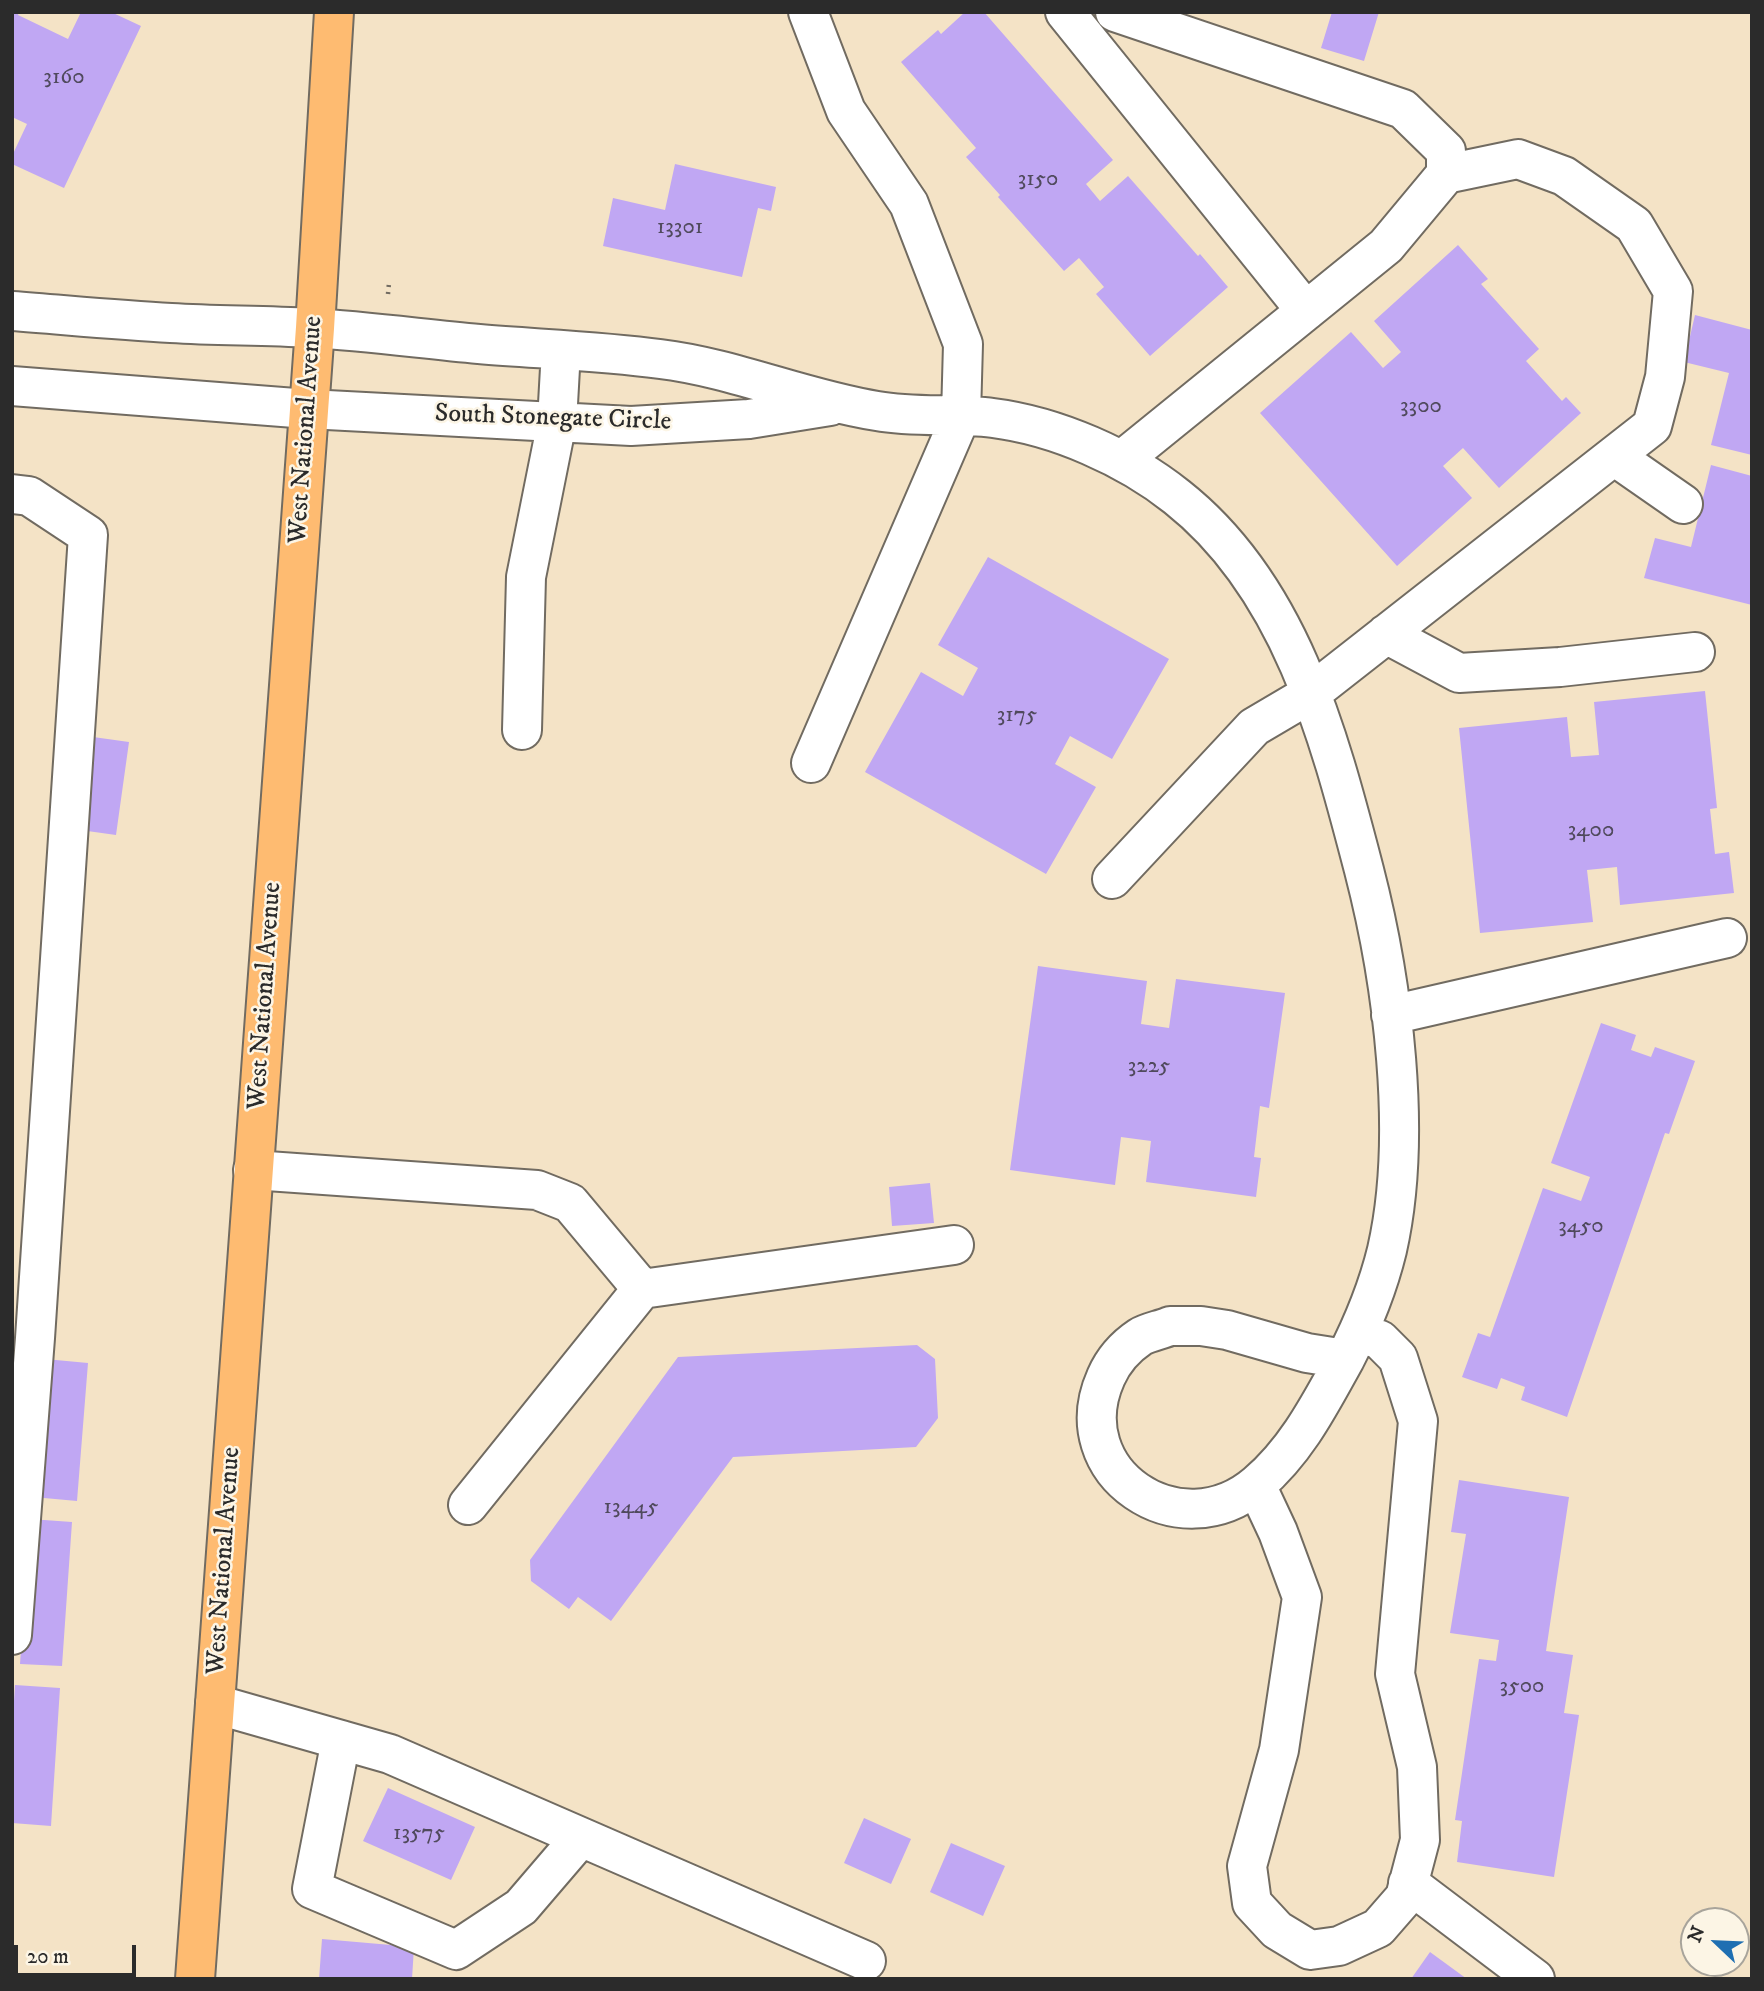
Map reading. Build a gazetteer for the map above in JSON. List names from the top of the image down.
{
  "streets": {
    "main road": ["West National Avenue"],
    "street": ["South Stonegate Circle"]
  },
  "crossings": [
    ["South Stonegate Circle", "West National Avenue"]
  ],
  "house_numbers": [
    "3160",
    "3150",
    "13301",
    "3300",
    "3175",
    "3400",
    "3225",
    "3450",
    "13445",
    "3500",
    "13575"
  ],
  "scale_bar": "20 m",
  "north": "top left"
}
